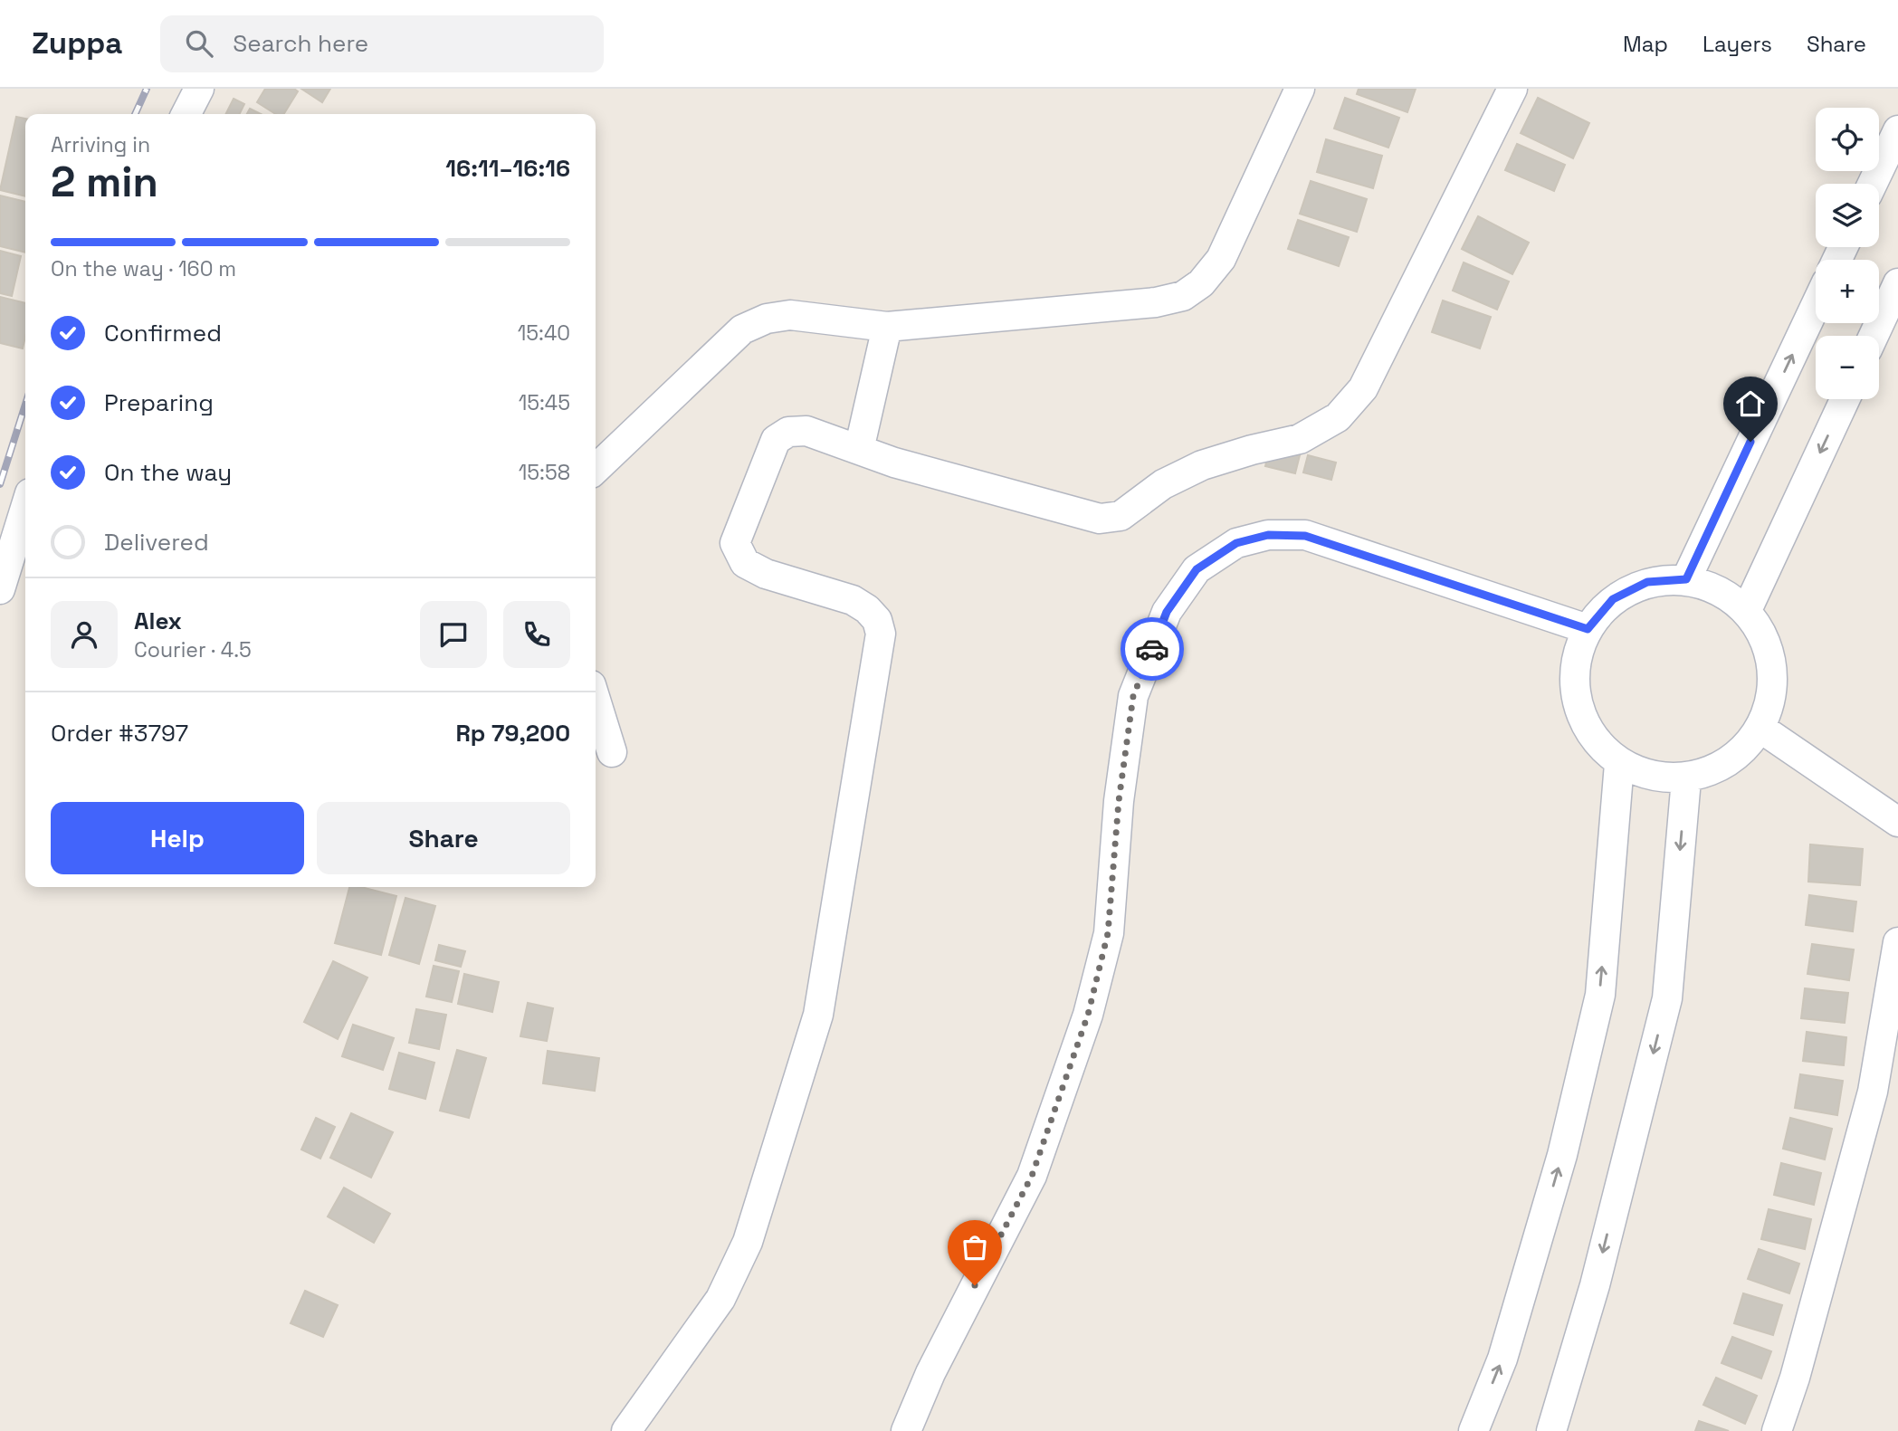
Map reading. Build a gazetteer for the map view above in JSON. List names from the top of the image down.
{
  "page": {
    "header": "Zuppa",
    "search": "Search here",
    "nav": ["Map", "Layers", "Share"],
    "map_buttons": ["+", "−"],
    "heading": ["2 min", "Arriving in", "16:11–16:16"],
    "panel": [
      "Alex",
      "Courier · 4.5",
      "Order #3797",
      "Rp 79,200"
    ],
    "bar": "On the way · 160 m",
    "list": [
      ["Confirmed", "15:40"],
      ["Preparing", "15:45"],
      ["On the way", "15:58"],
      "Delivered"
    ],
    "buttons": ["Help", "Share"]
  }
}
